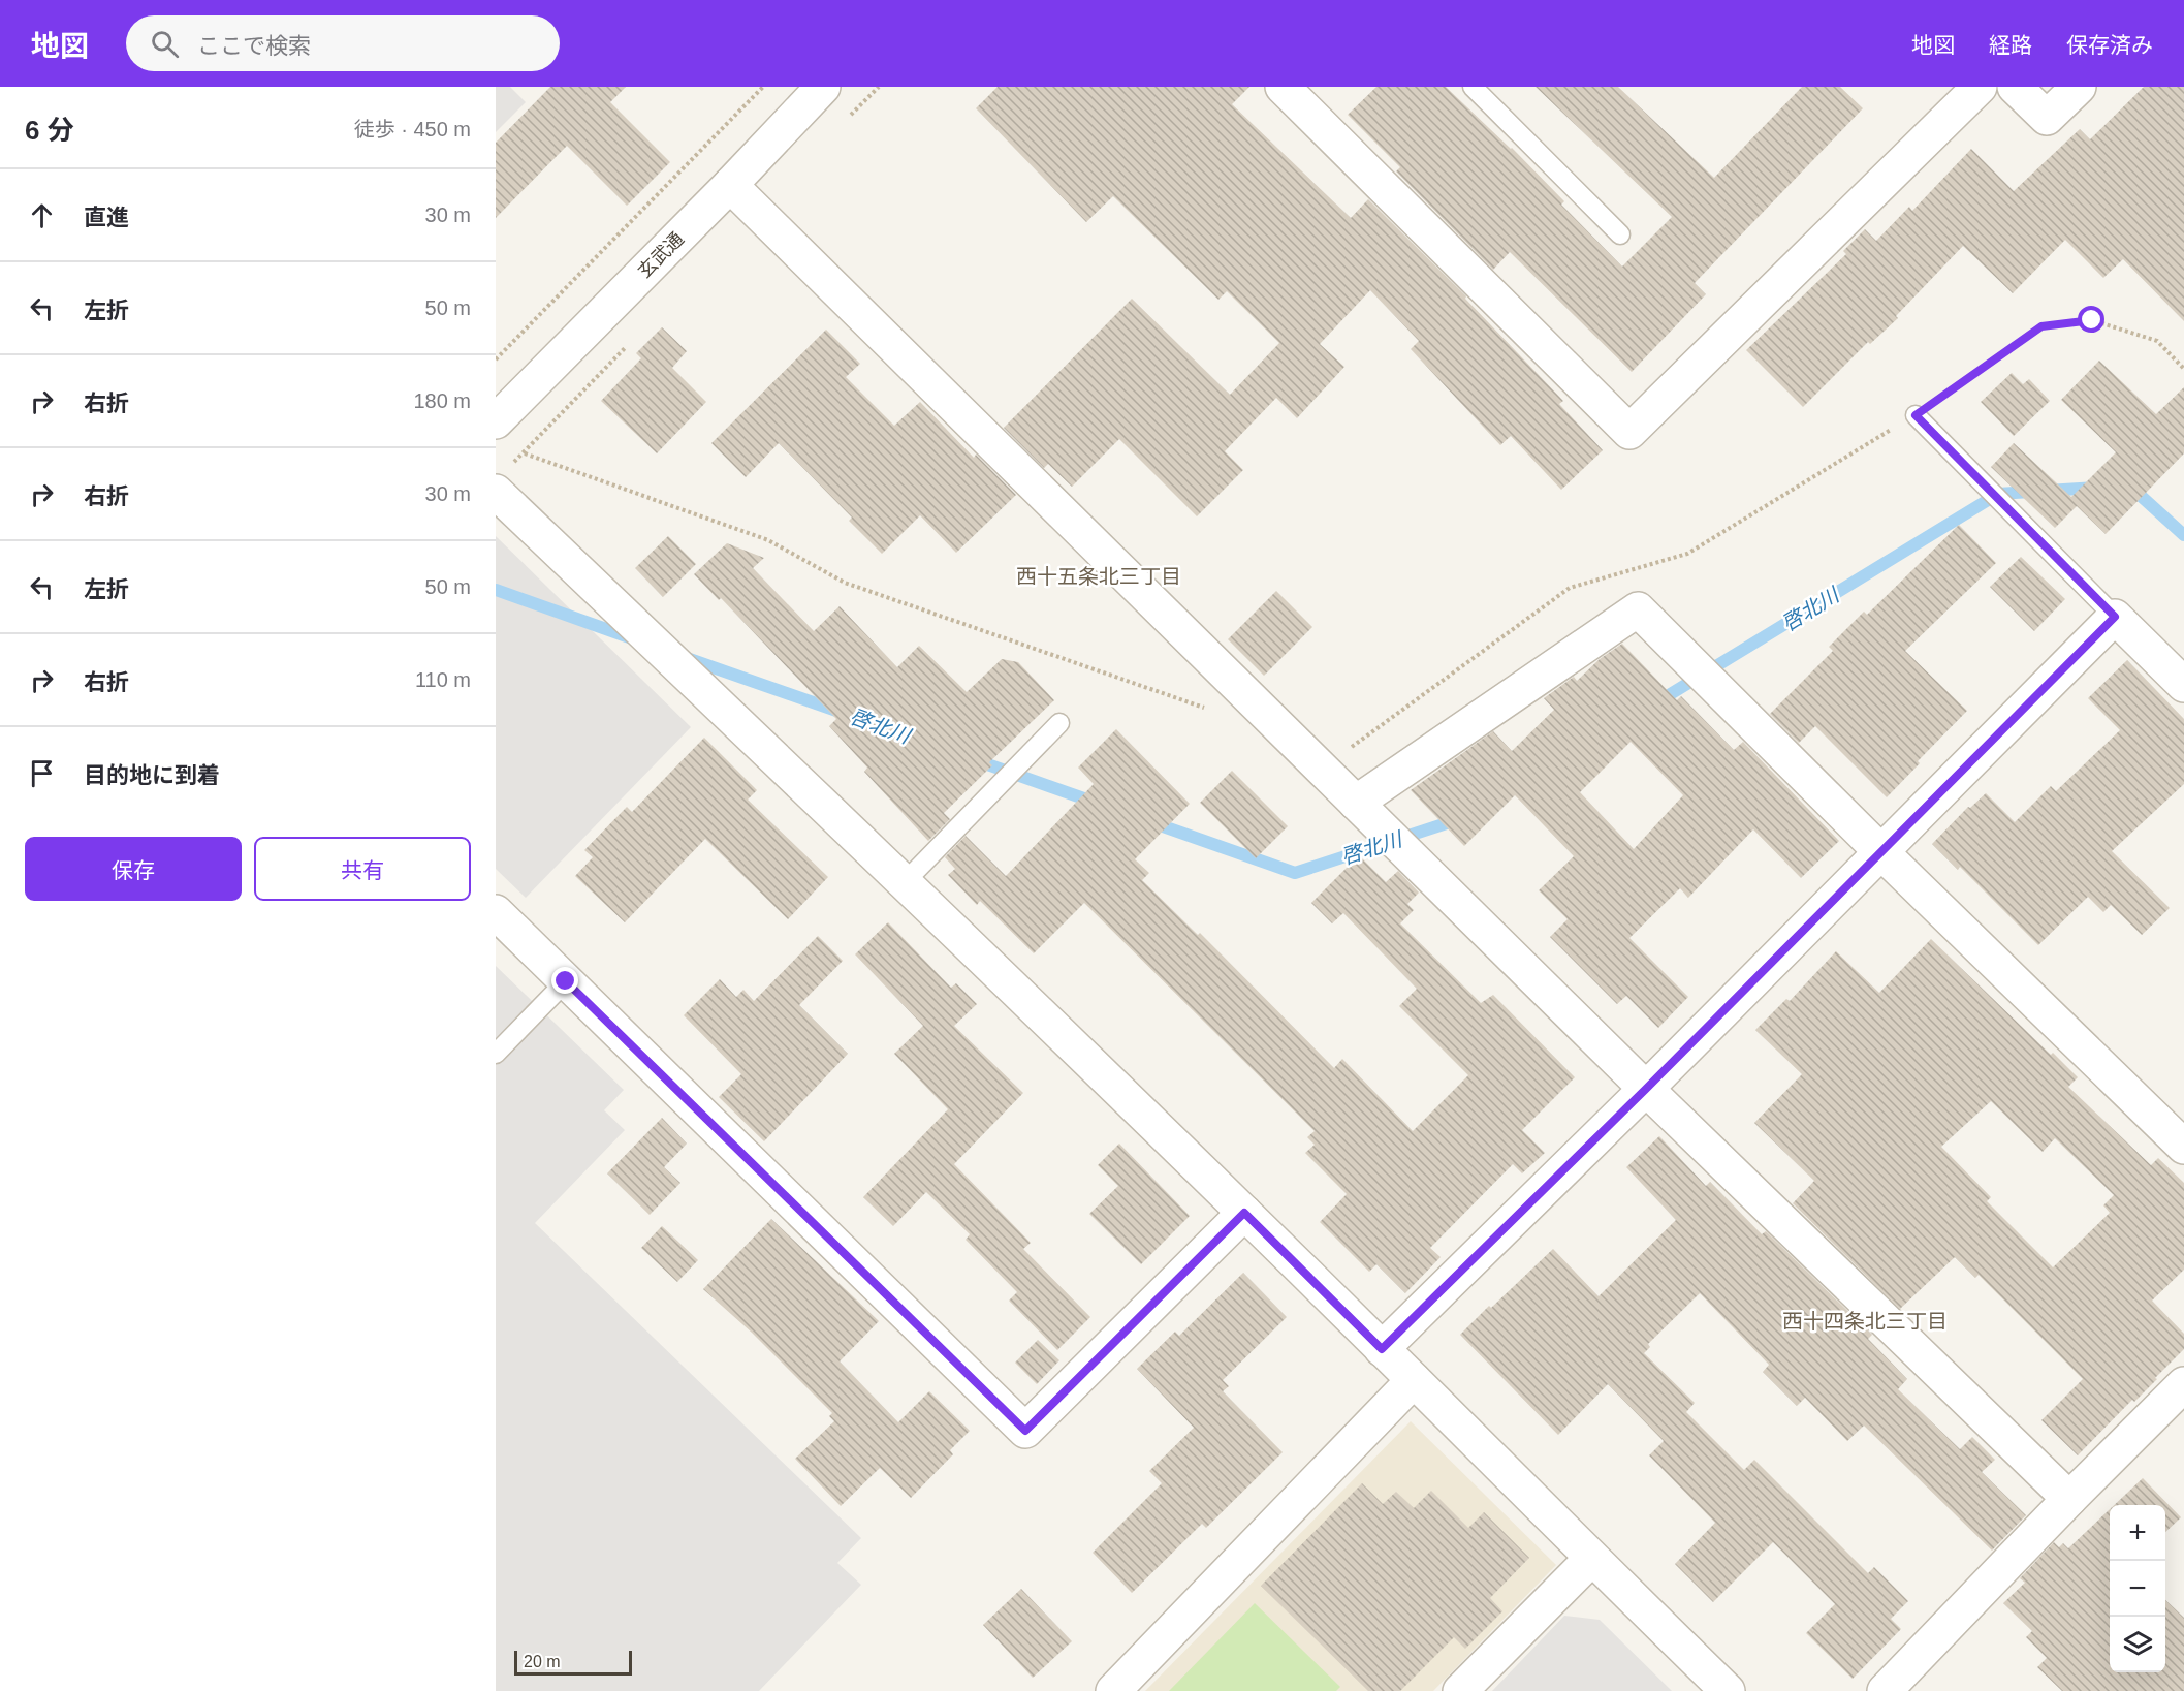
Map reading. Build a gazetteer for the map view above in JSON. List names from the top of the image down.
{
  "streets": {
    "street": ["玄武通"]
  },
  "districts": ["西十五条北三丁目", "西十四条北三丁目"],
  "water": ["啓北川"],
  "scale_bar": "20 m",
  "page": {
    "header": "地図",
    "search": "ここで検索",
    "nav": ["地図", "経路", "保存済み"],
    "heading": ["6 分", "徒歩 · 450 m"],
    "list": [
      ["直進", "30 m"],
      ["左折", "50 m"],
      ["右折", "180 m"],
      ["右折", "30 m"],
      ["左折", "50 m"],
      ["右折", "110 m"],
      "目的地に到着"
    ],
    "buttons": ["保存", "共有"],
    "map_buttons": ["+", "−"],
    "scale": "20 m"
  }
}
